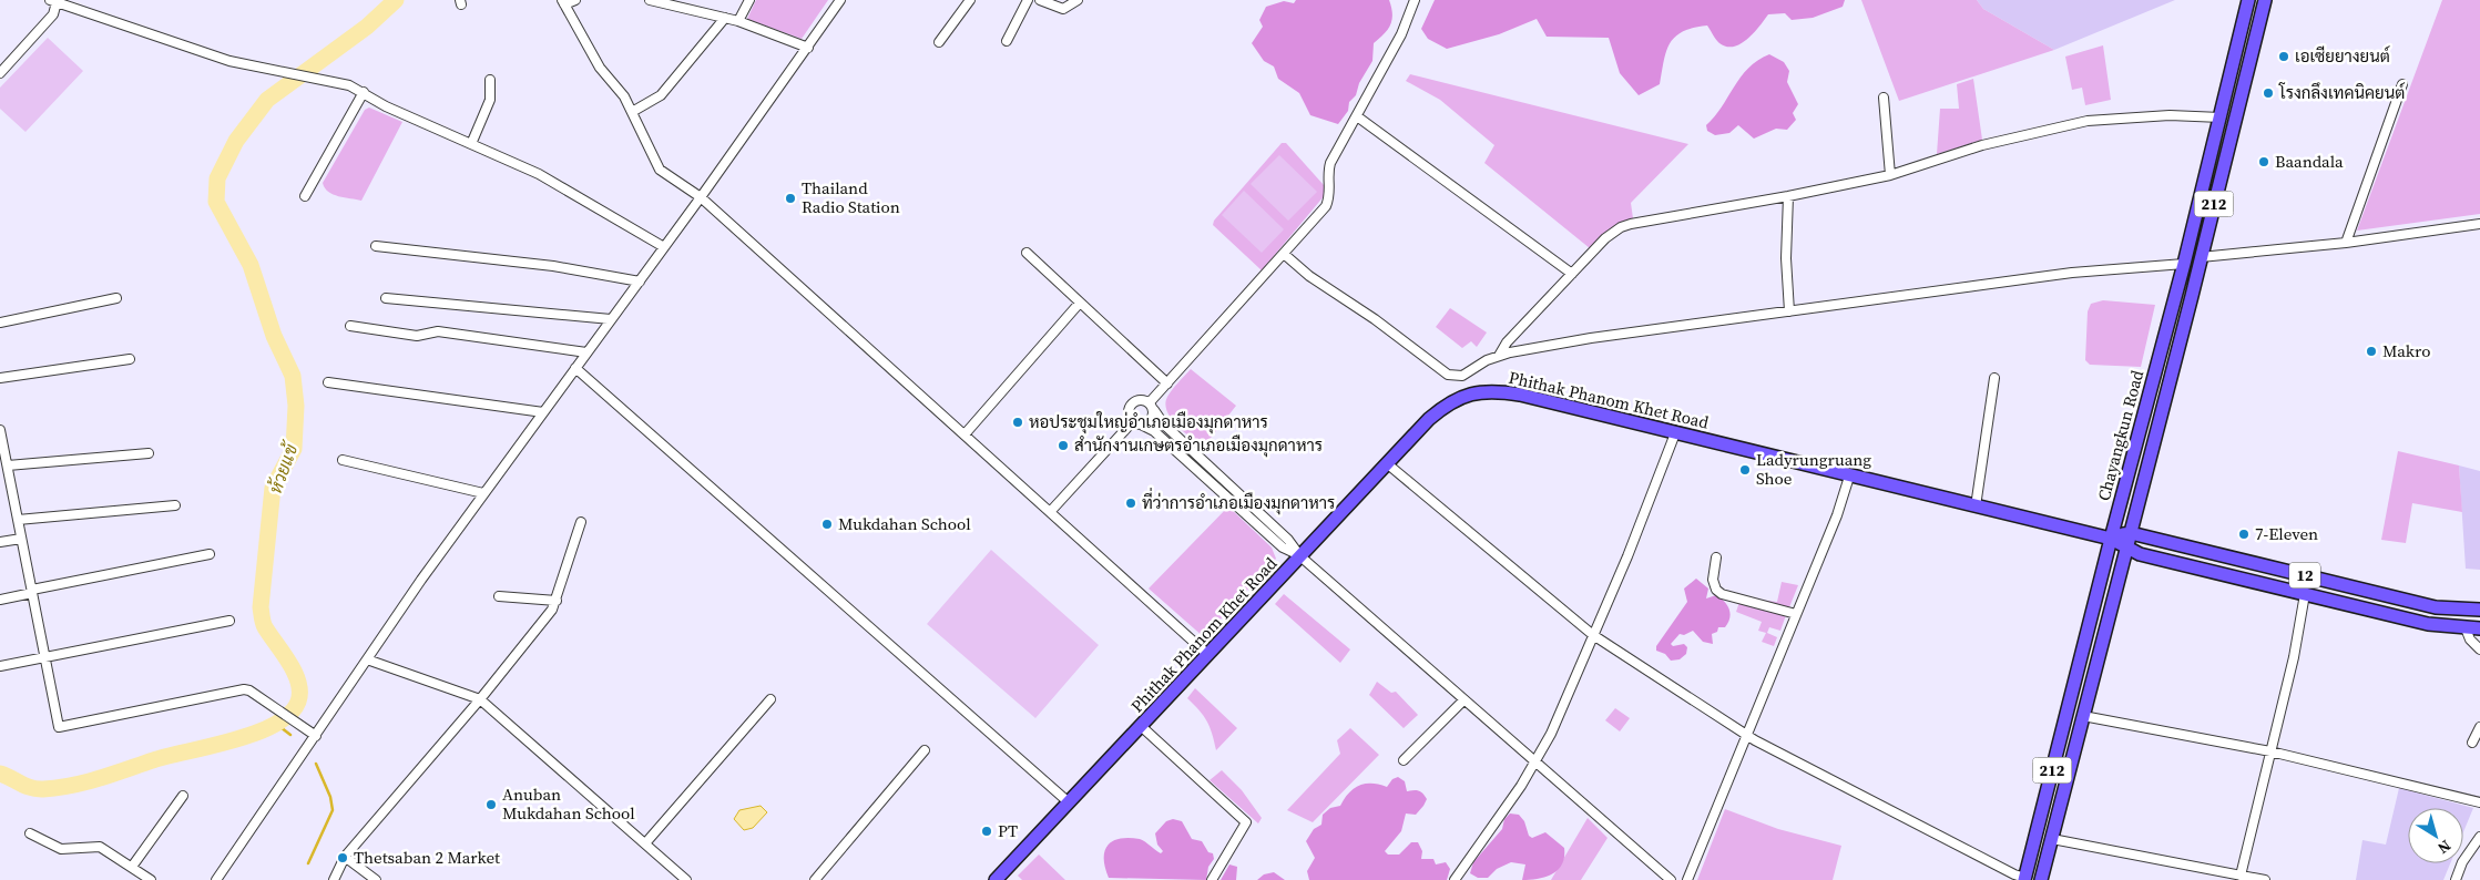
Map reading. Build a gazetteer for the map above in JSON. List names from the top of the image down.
{
  "streets": {
    "main road": [
      "212",
      "Phithak Phanom Khet Road",
      "Chayangkun Road",
      "12"
    ]
  },
  "crossings": [
    ["Phithak Phanom Khet Road", "Chayangkun Road"],
    ["Chayangkun Road", "12"]
  ],
  "water": ["ห้วยแข้"],
  "places": [
    "เอเซียยางยนต์",
    "โรงกลึงเทคนิคยนต์",
    "Baandala",
    "Thailand Radio Station",
    "Makro",
    "หอประชุมใหญ่อำเภอเมืองมุกดาหาร",
    "สำนักงานเกษตรอำเภอเมืองมุกดาหาร",
    "Ladyrungruang Shoe",
    "ที่ว่าการอำเภอเมืองมุกดาหาร",
    "Mukdahan School",
    "7-Eleven",
    "Anuban Mukdahan School",
    "PT",
    "Thetsaban 2 Market"
  ],
  "north": "bottom right"
}
